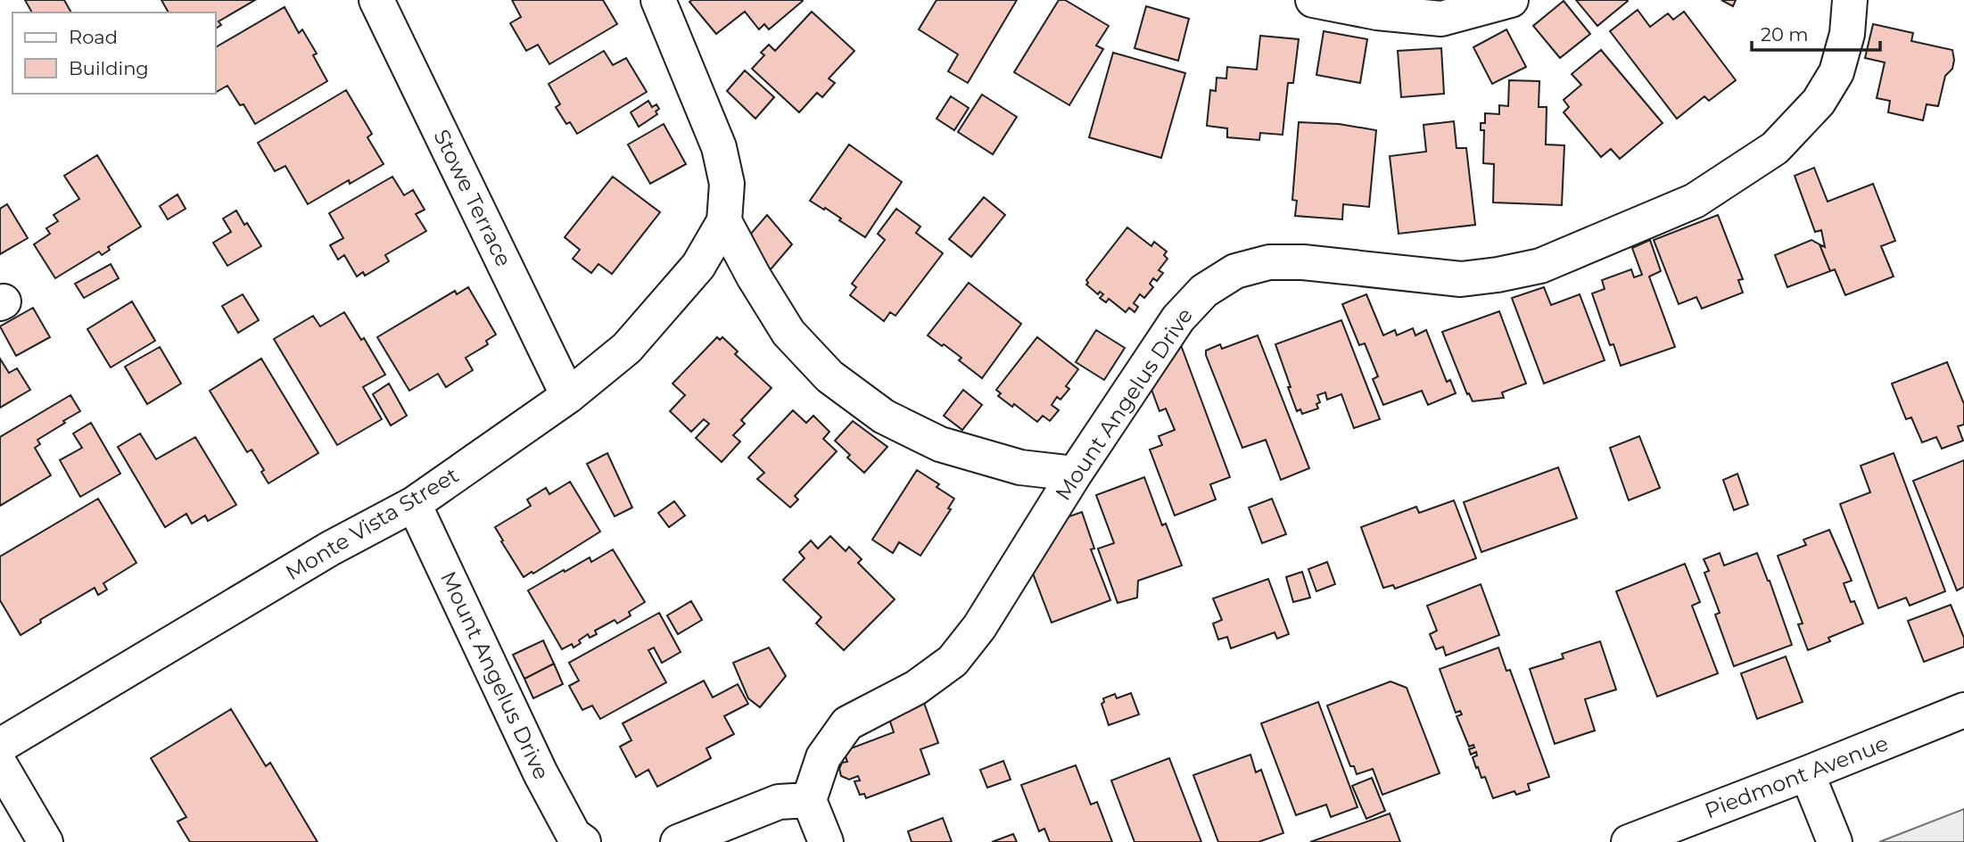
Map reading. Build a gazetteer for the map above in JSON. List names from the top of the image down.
{
  "streets": {
    "street": [
      "Stowe Terrace",
      "Mount Angelus Drive",
      "Monte Vista Street",
      "Piedmont Avenue"
    ]
  },
  "crossings": [
    ["Stowe Terrace", "Monte Vista Street"],
    ["Mount Angelus Drive", "Monte Vista Street"]
  ],
  "legend": ["Road", "Building"],
  "scale_bar": "20 m"
}
